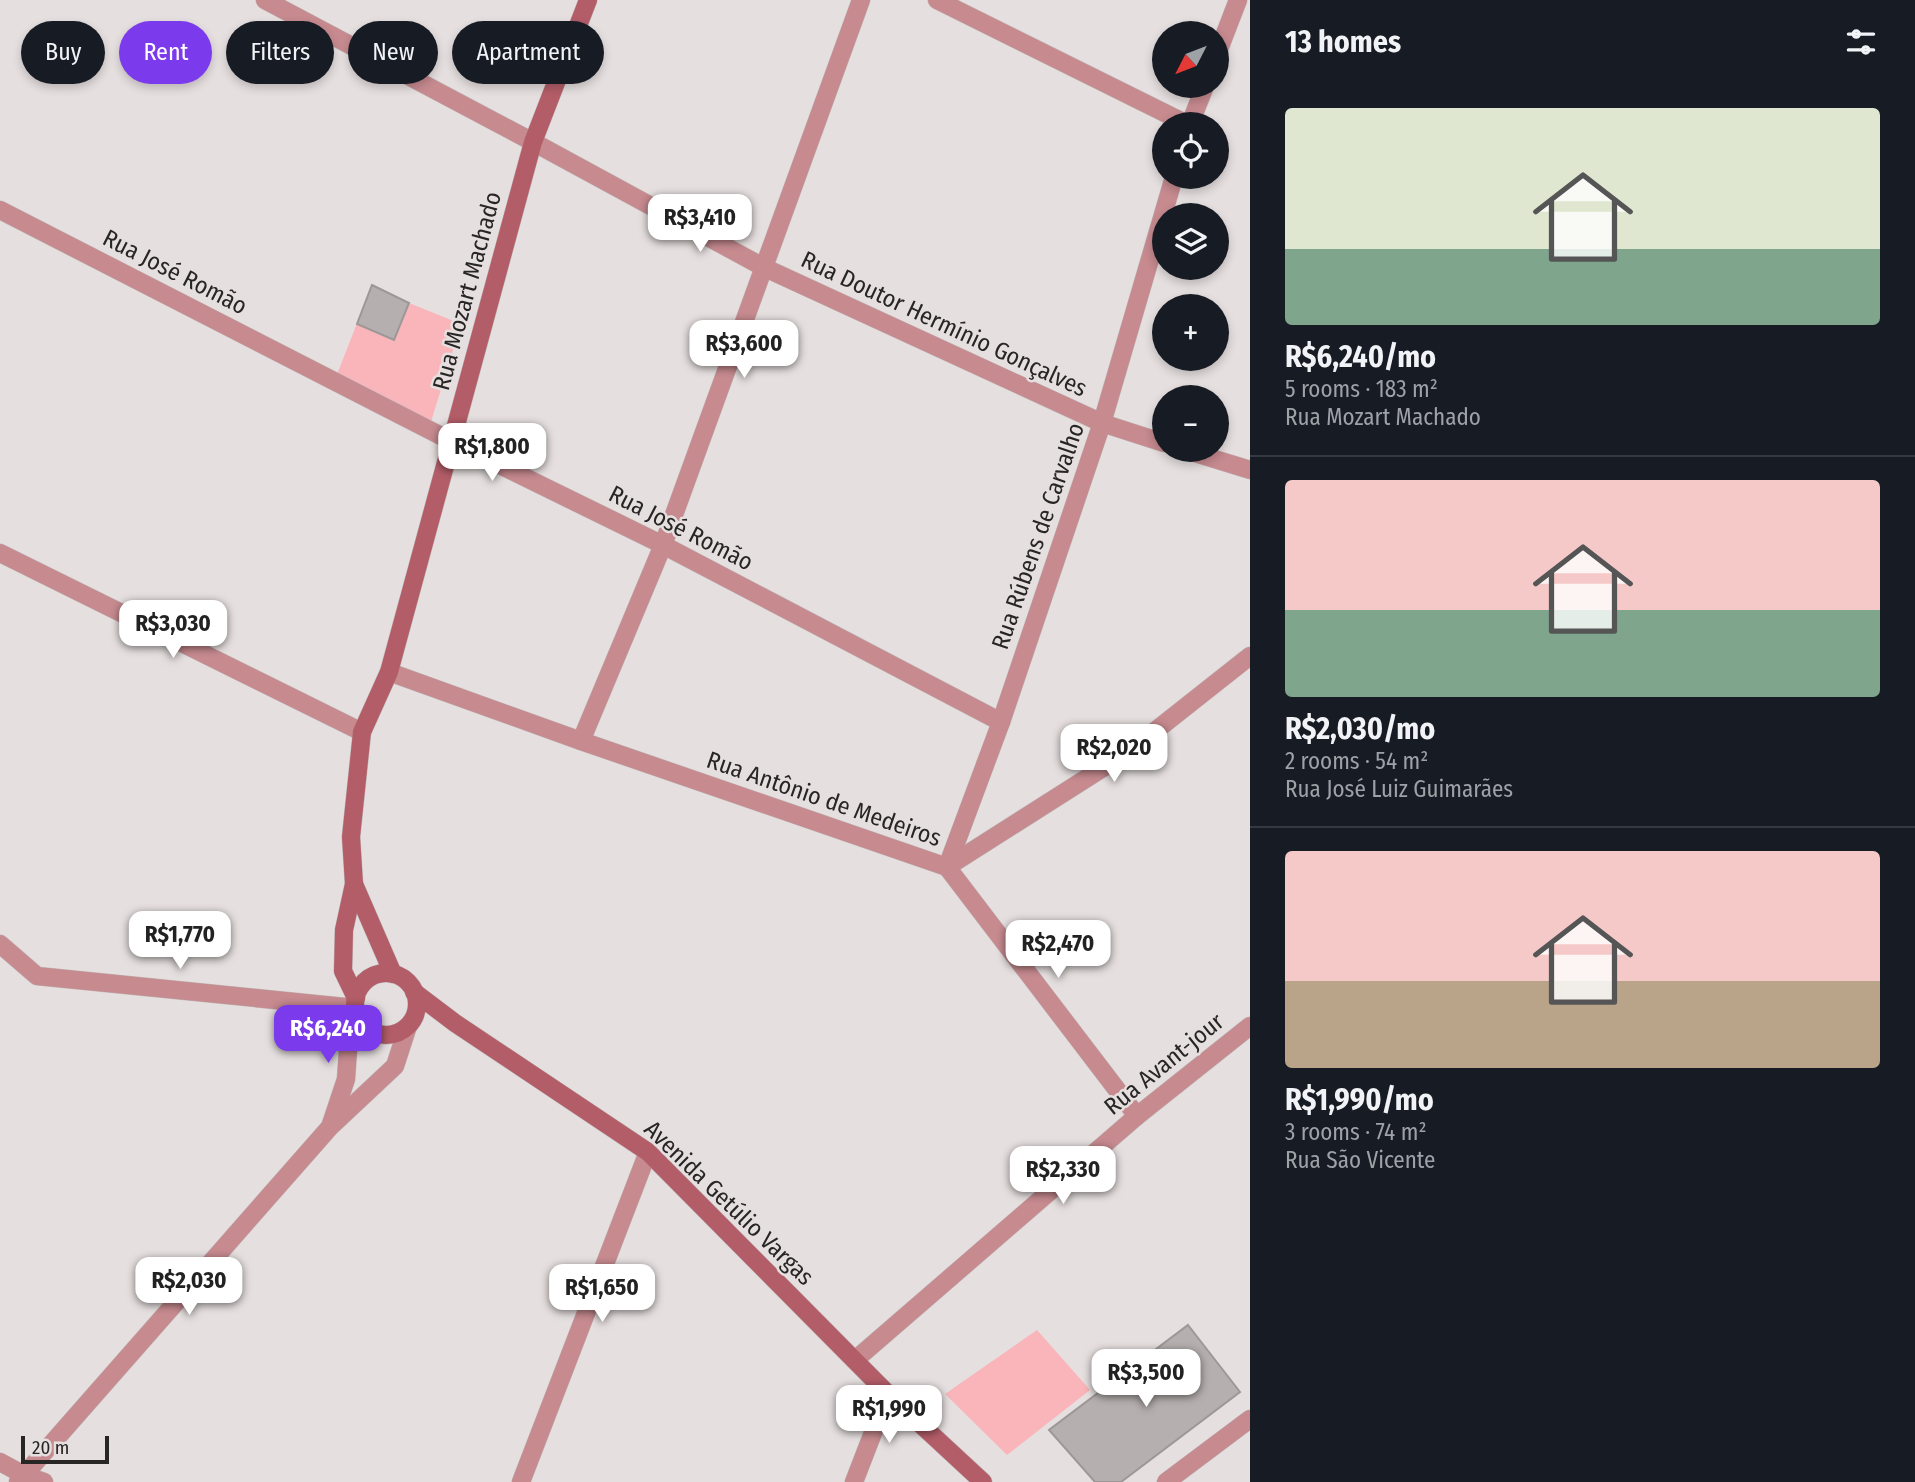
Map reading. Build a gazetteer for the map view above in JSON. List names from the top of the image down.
{
  "streets": {
    "street": [
      "Rua José Romão",
      "Rua Mozart Machado",
      "Rua Doutor Hermínio Gonçalves",
      "Rua Rúbens de Carvalho",
      "Rua Antônio de Medeiros",
      "Rua Avant-jour",
      "Avenida Getúlio Vargas"
    ]
  },
  "crossings": [
    ["Rua José Romão", "Rua Mozart Machado"],
    ["Rua José Romão", "Rua Rúbens de Carvalho"],
    ["Rua Mozart Machado", "Rua Doutor Hermínio Gonçalves"],
    ["Rua Mozart Machado", "Rua Antônio de Medeiros"],
    ["Rua Mozart Machado", "Avenida Getúlio Vargas"],
    ["Rua Doutor Hermínio Gonçalves", "Rua Rúbens de Carvalho"],
    ["Rua Rúbens de Carvalho", "Rua Antônio de Medeiros"],
    ["Rua Antônio de Medeiros", "Rua Avant-jour"],
    ["Rua Avant-jour", "Avenida Getúlio Vargas"]
  ],
  "scale_bar": "20 m",
  "north": "bottom left",
  "page": {
    "heading": "13 homes",
    "map_buttons": ["+", "−"],
    "chip": [
      "Buy",
      "Rent",
      "Filters",
      "New",
      "Apartment"
    ],
    "list": [
      {
        "name": "R$6,240/mo",
        "note": "5 rooms · 183 m² · Rua Mozart Machado"
      },
      {
        "name": "R$2,030/mo",
        "note": "2 rooms · 54 m² · Rua José Luiz Guimarães"
      },
      {
        "name": "R$1,990/mo",
        "note": "3 rooms · 74 m² · Rua São Vicente"
      }
    ],
    "price": [
      "R$3,410",
      "R$3,600",
      "R$1,800",
      "R$3,030",
      "R$2,020",
      "R$1,770",
      "R$2,470",
      "R$6,240",
      "R$2,330",
      "R$2,030",
      "R$1,650",
      "R$3,500",
      "R$1,990"
    ],
    "scale": "20 m"
  }
}
